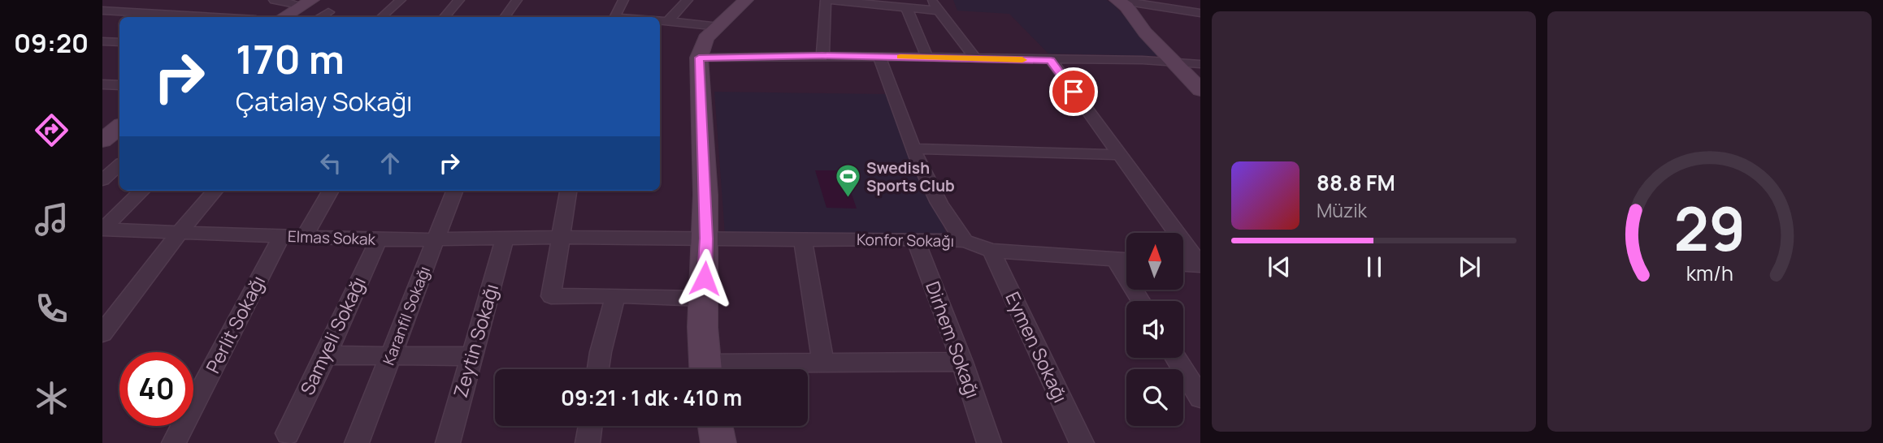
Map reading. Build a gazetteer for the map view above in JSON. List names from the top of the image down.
{
  "streets": {
    "street": [
      "Elmas Sokak",
      "Konfor Sokağı",
      "Karanfil Sokağı",
      "Perlit Sokağı",
      "Samyeli Sokağı",
      "Dirhem Sokağı",
      "Zeytin Sokağı",
      "Eymen Sokağı"
    ]
  },
  "crossings": [
    ["Elmas Sokak", "Konfor Sokağı"],
    ["Elmas Sokak", "Karanfil Sokağı"],
    ["Elmas Sokak", "Perlit Sokağı"],
    ["Elmas Sokak", "Samyeli Sokağı"],
    ["Elmas Sokak", "Zeytin Sokağı"],
    ["Konfor Sokağı", "Dirhem Sokağı"],
    ["Konfor Sokağı", "Eymen Sokağı"]
  ],
  "places": {
    "sports": ["Swedish Sports Club"]
  },
  "north": "top",
  "page": {
    "tabs": "09:20",
    "turn": ["170 m", "Çatalay Sokağı"],
    "song": ["88.8 FM", "Müzik"],
    "limit": "40",
    "trip": "09:21 · 1 dk · 410 m",
    "gauge": ["29", "km/h"]
  }
}
